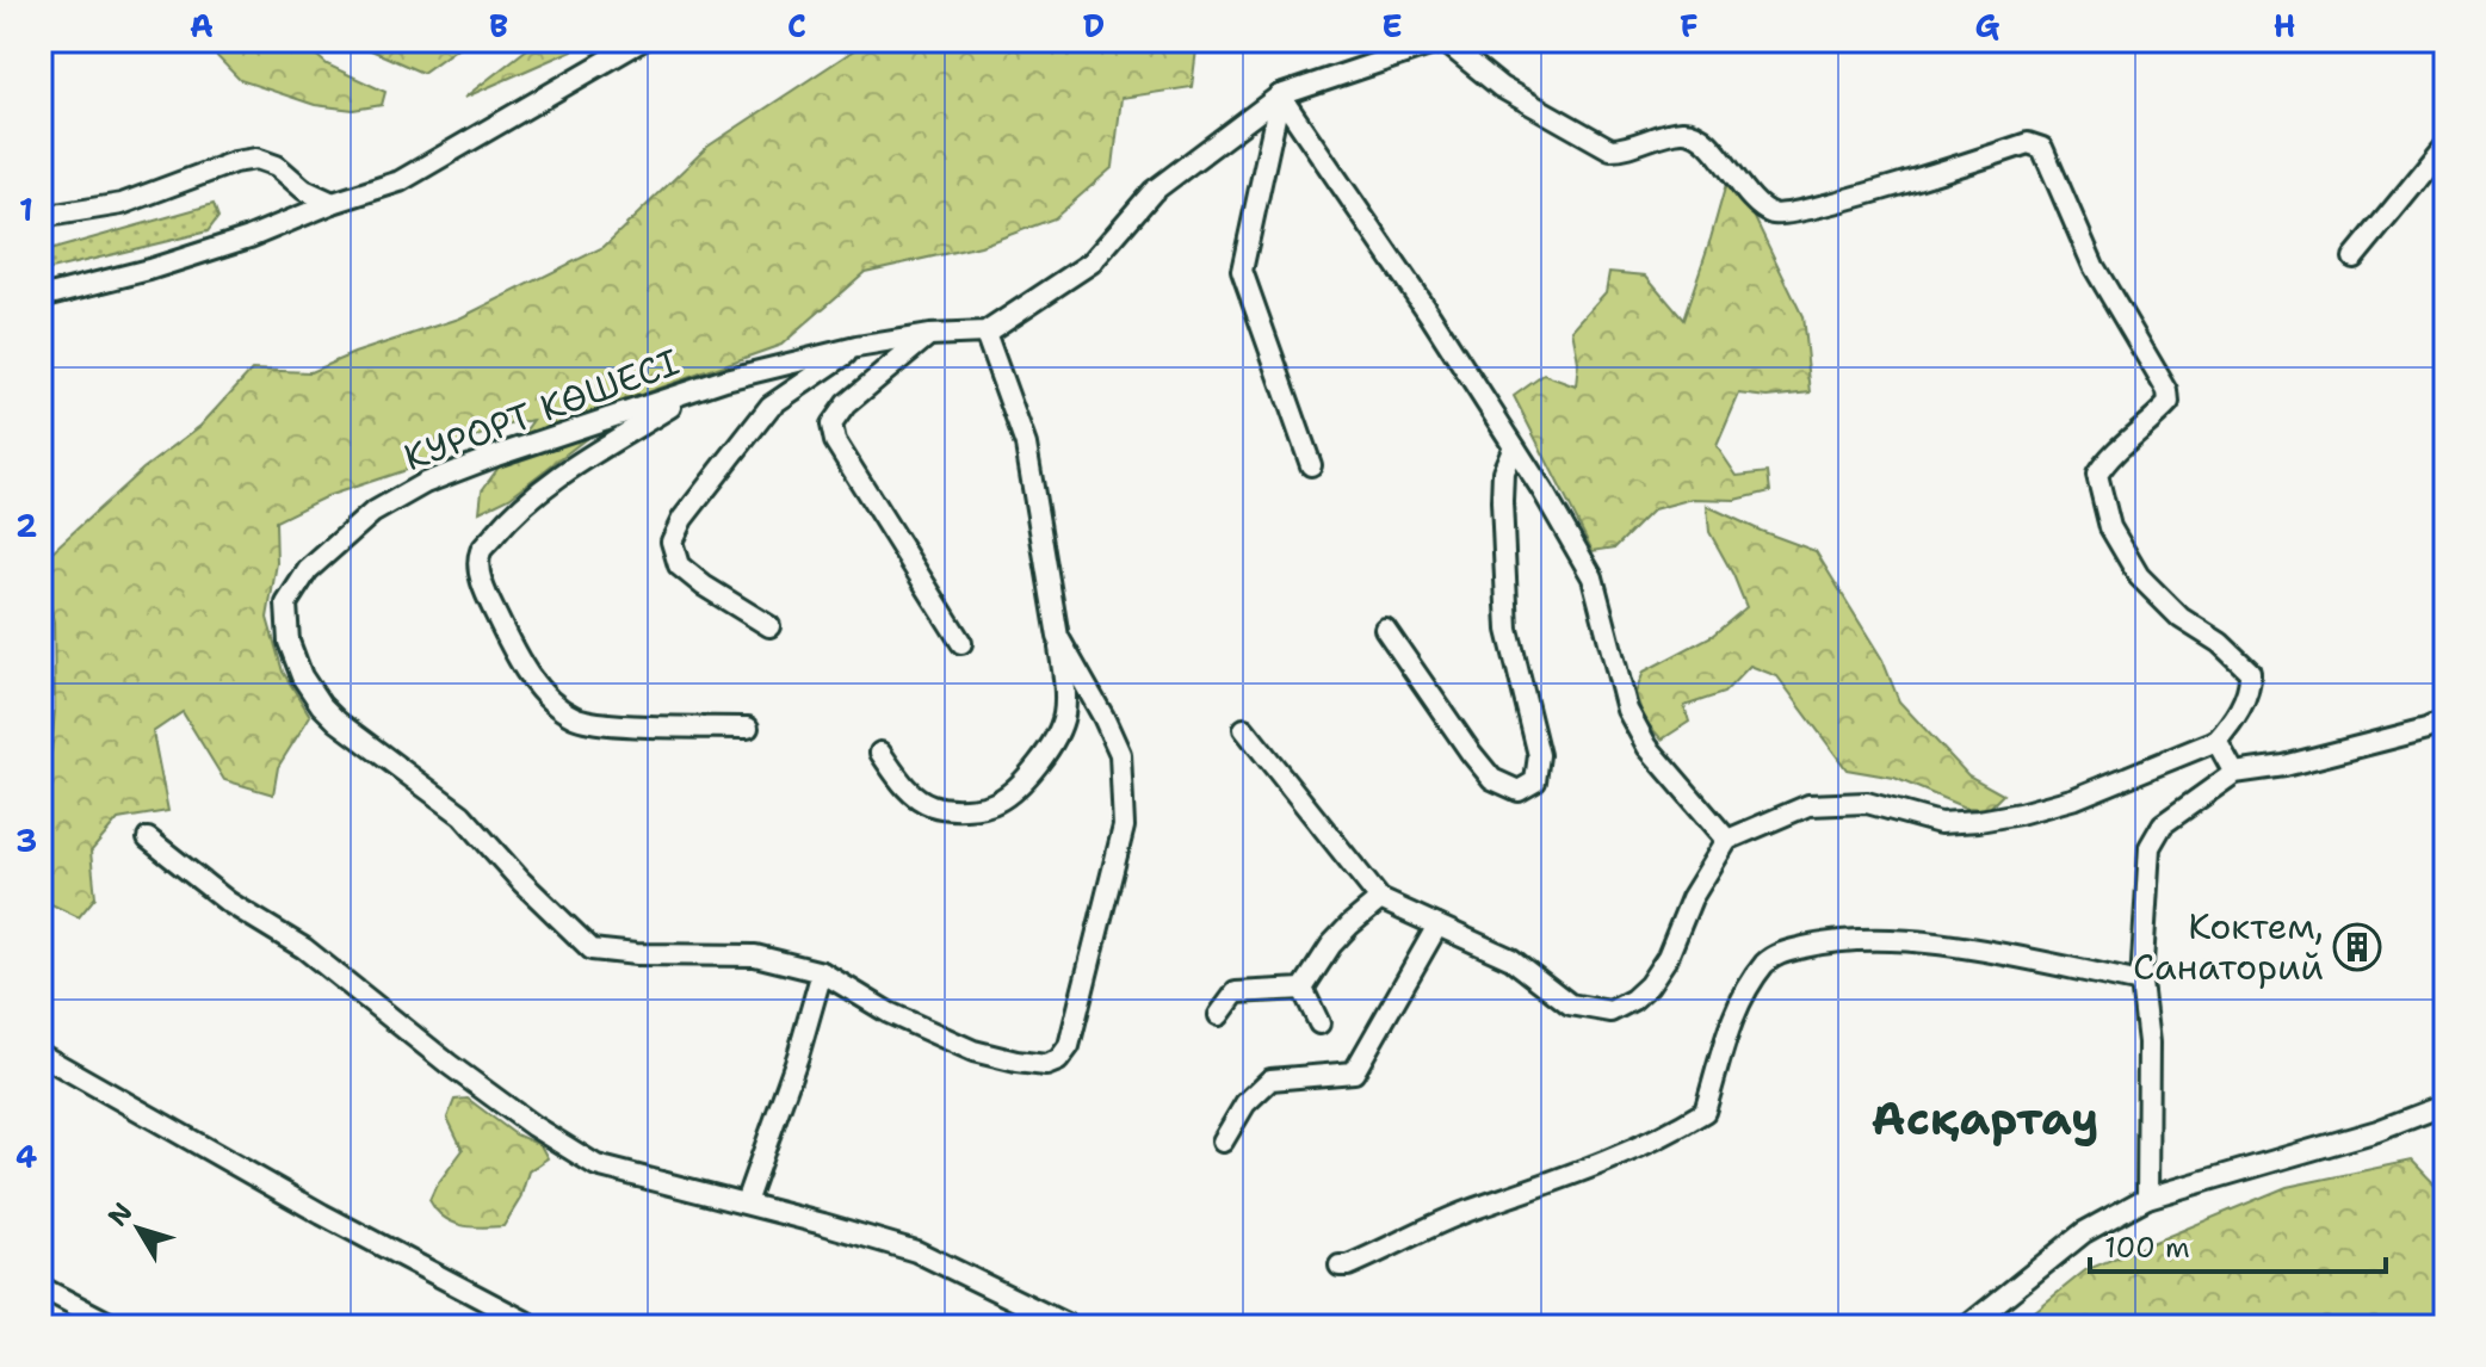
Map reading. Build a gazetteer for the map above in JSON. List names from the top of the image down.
{
  "streets": {
    "street": ["КУРОРТ КӨШЕСІ"]
  },
  "districts": ["Асқартау"],
  "places": {
    "building": ["Коктем, Санаторий"]
  },
  "scale_bar": "100 m",
  "north": "top left",
  "grid": {
    "columns": [
      "A",
      "B",
      "C",
      "D",
      "E",
      "F",
      "G",
      "H"
    ],
    "rows": [
      "1",
      "2",
      "3",
      "4"
    ]
  }
}
